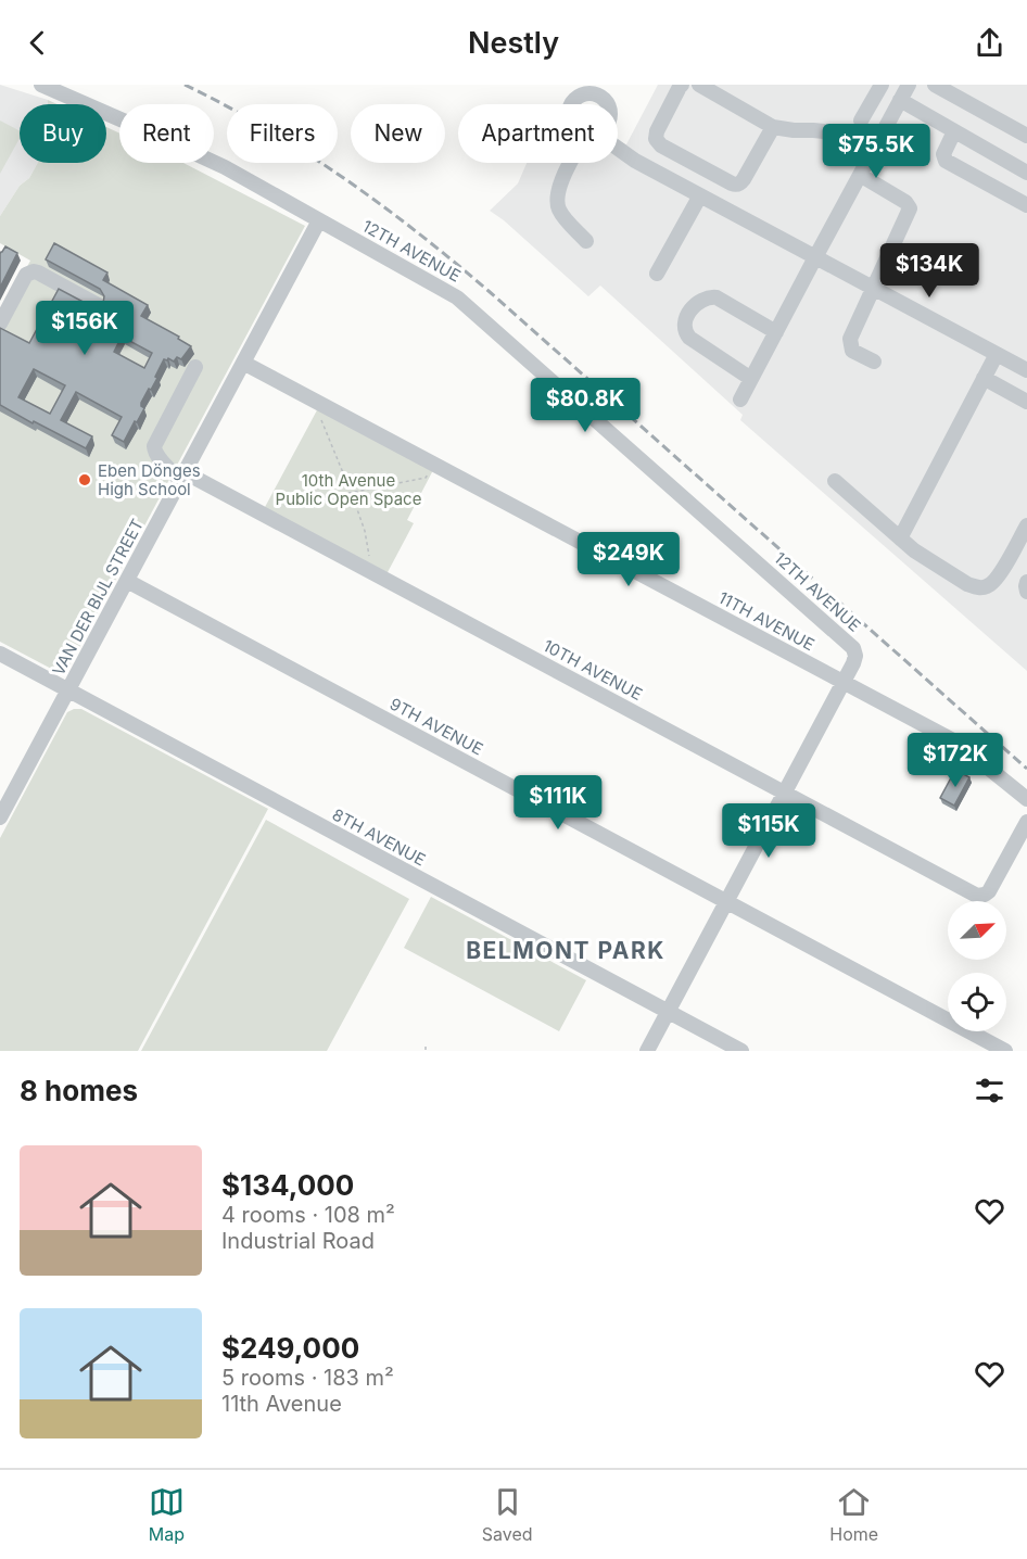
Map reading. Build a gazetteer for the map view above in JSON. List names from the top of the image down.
{
  "streets": {
    "street": [
      "12TH AVENUE",
      "VAN DER BIJL STREET",
      "11TH AVENUE",
      "10TH AVENUE",
      "9TH AVENUE",
      "8TH AVENUE"
    ]
  },
  "crossings": [
    ["12TH AVENUE", "VAN DER BIJL STREET"],
    ["12TH AVENUE", "11TH AVENUE"],
    ["VAN DER BIJL STREET", "11TH AVENUE"],
    ["VAN DER BIJL STREET", "10TH AVENUE"],
    ["VAN DER BIJL STREET", "9TH AVENUE"],
    ["VAN DER BIJL STREET", "8TH AVENUE"]
  ],
  "districts": ["BELMONT PARK"],
  "parks": ["10th Avenue Public Open Space"],
  "places": ["Eben Dönges High School"],
  "north": "top right",
  "page": {
    "header": "Nestly",
    "chip": [
      "Buy",
      "Rent",
      "Filters",
      "New",
      "Apartment"
    ],
    "price": [
      "$75.5K",
      "$134K",
      "$156K",
      "$80.8K",
      "$249K",
      "$172K",
      "$111K",
      "$115K"
    ],
    "heading": "8 homes",
    "list": [
      {
        "name": "$134,000",
        "note": "4 rooms · 108 m² · Industrial Road"
      },
      {
        "name": "$249,000",
        "note": "5 rooms · 183 m² · 11th Avenue"
      }
    ],
    "tabs": ["Map", "Saved", "Home"]
  }
}
